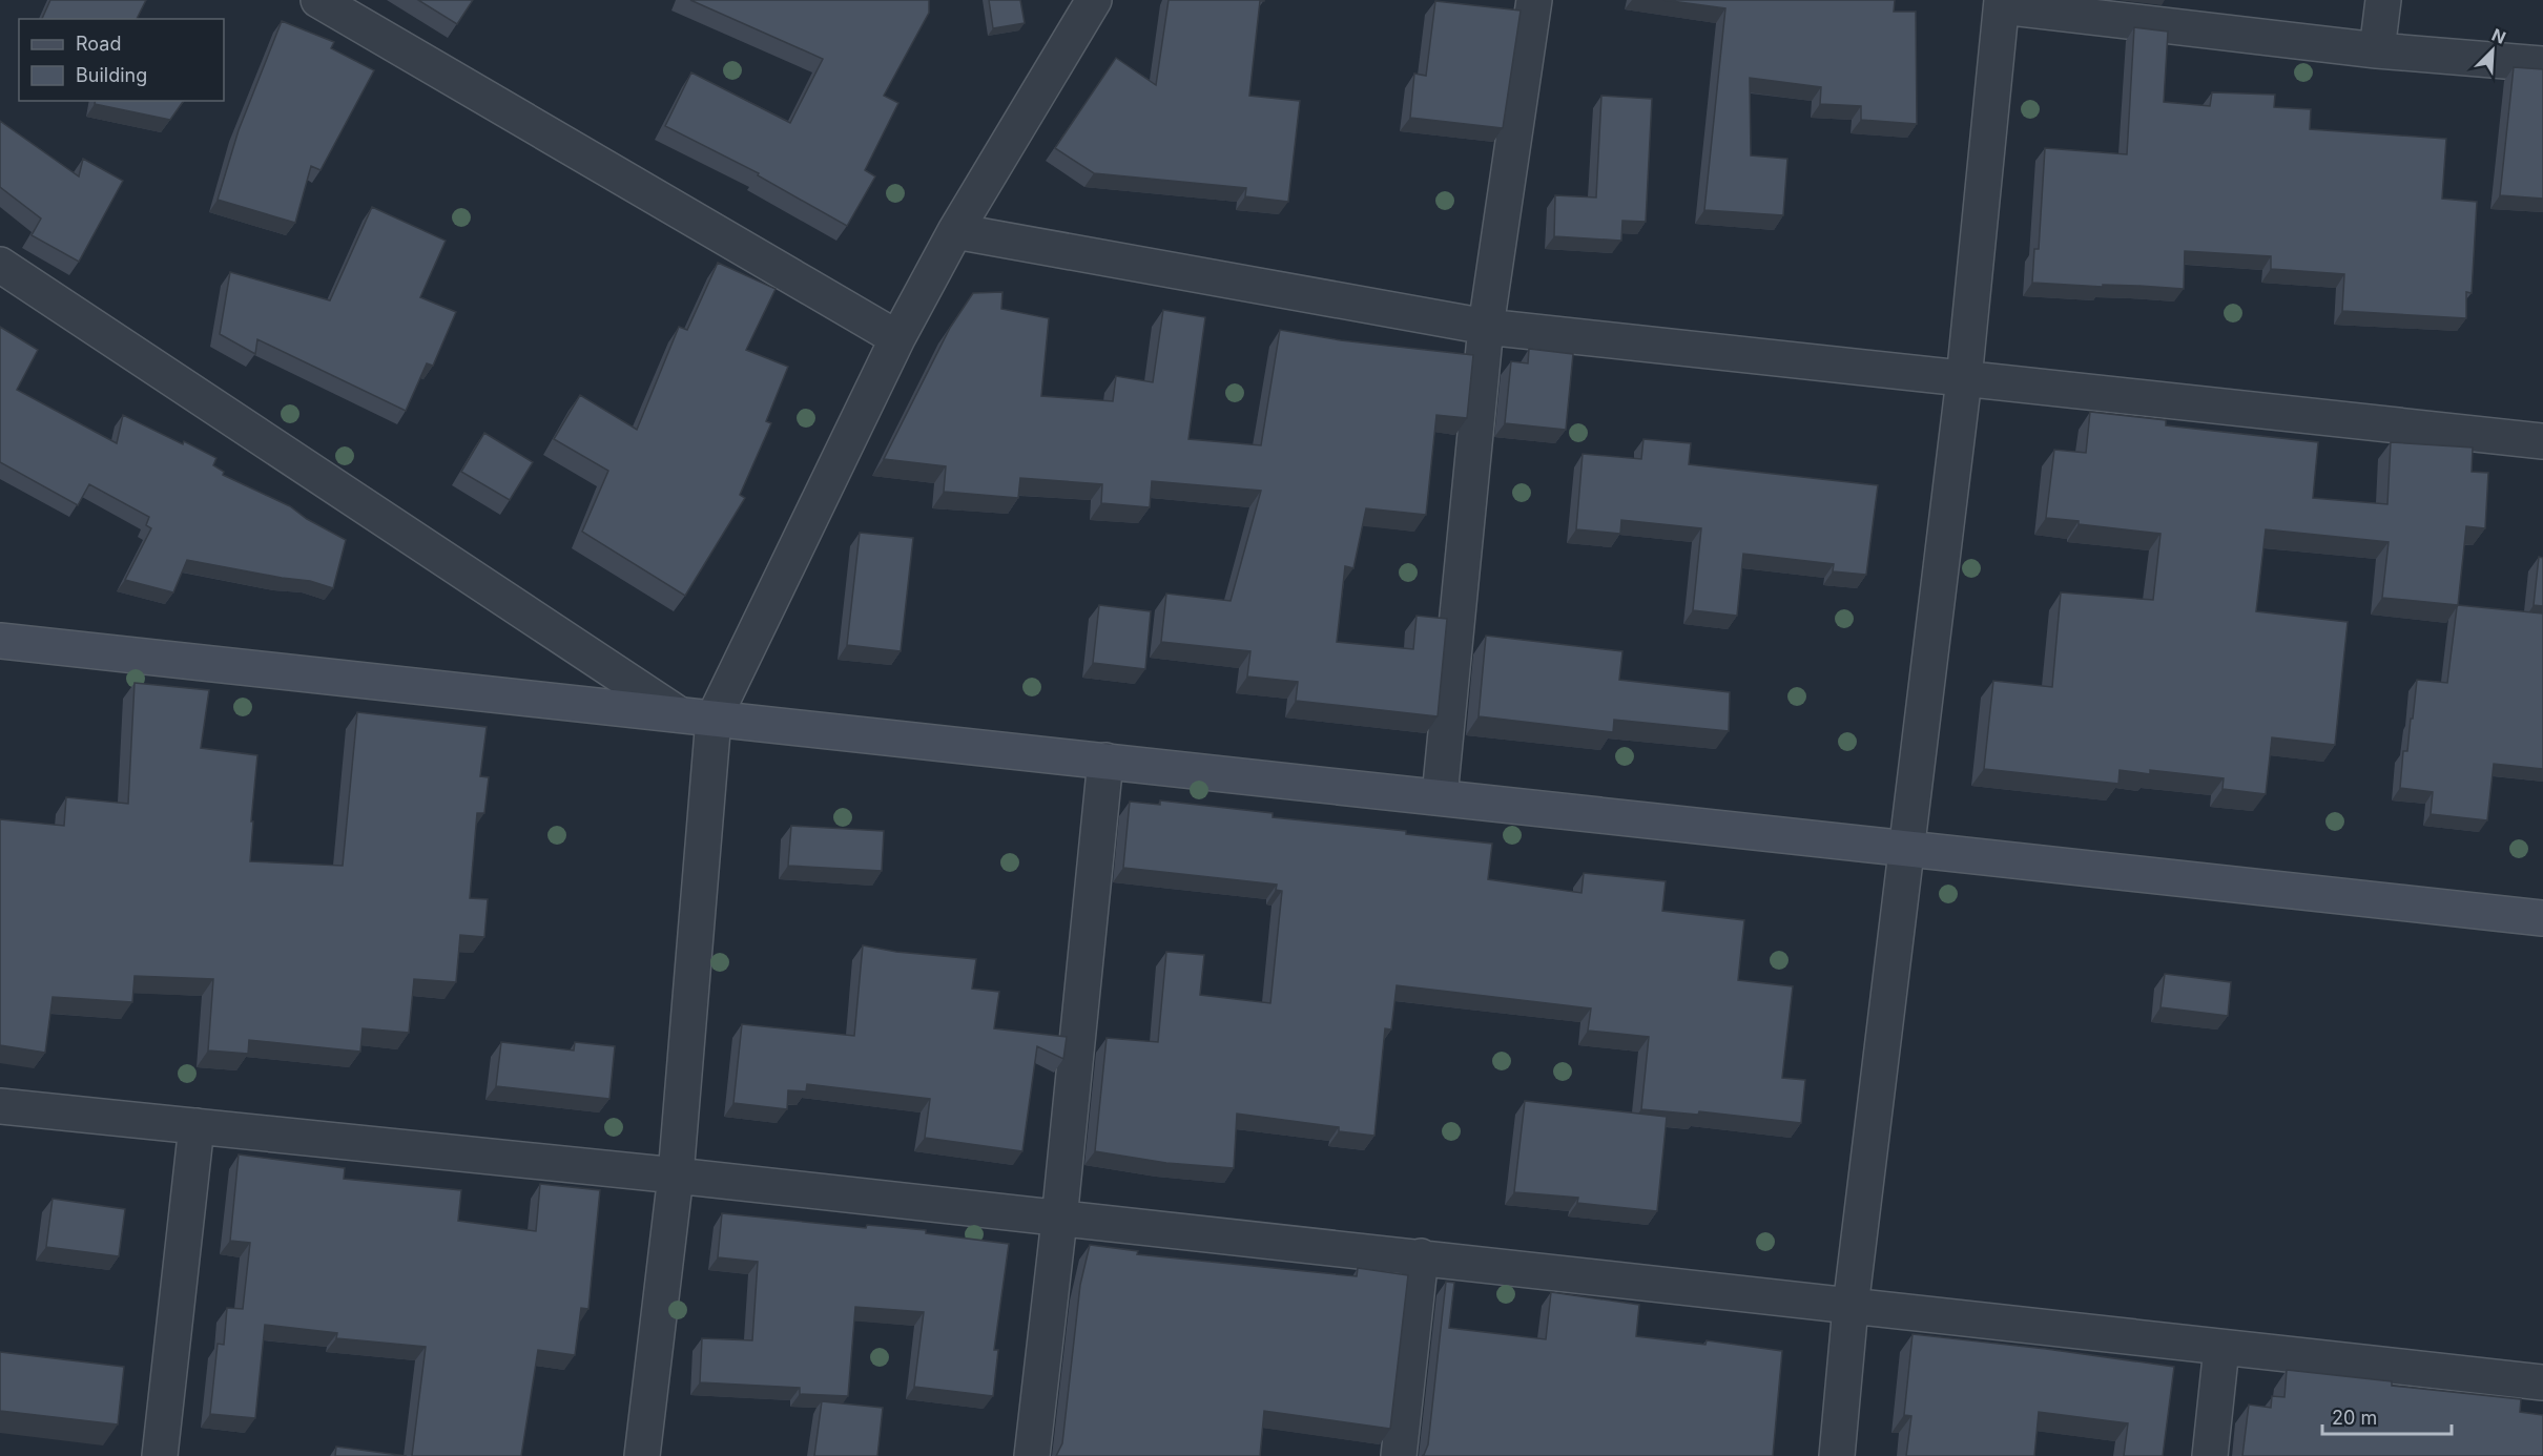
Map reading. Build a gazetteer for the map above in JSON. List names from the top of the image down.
{
  "legend": ["Road", "Building"],
  "scale_bar": "20 m",
  "north": "top right"
}
